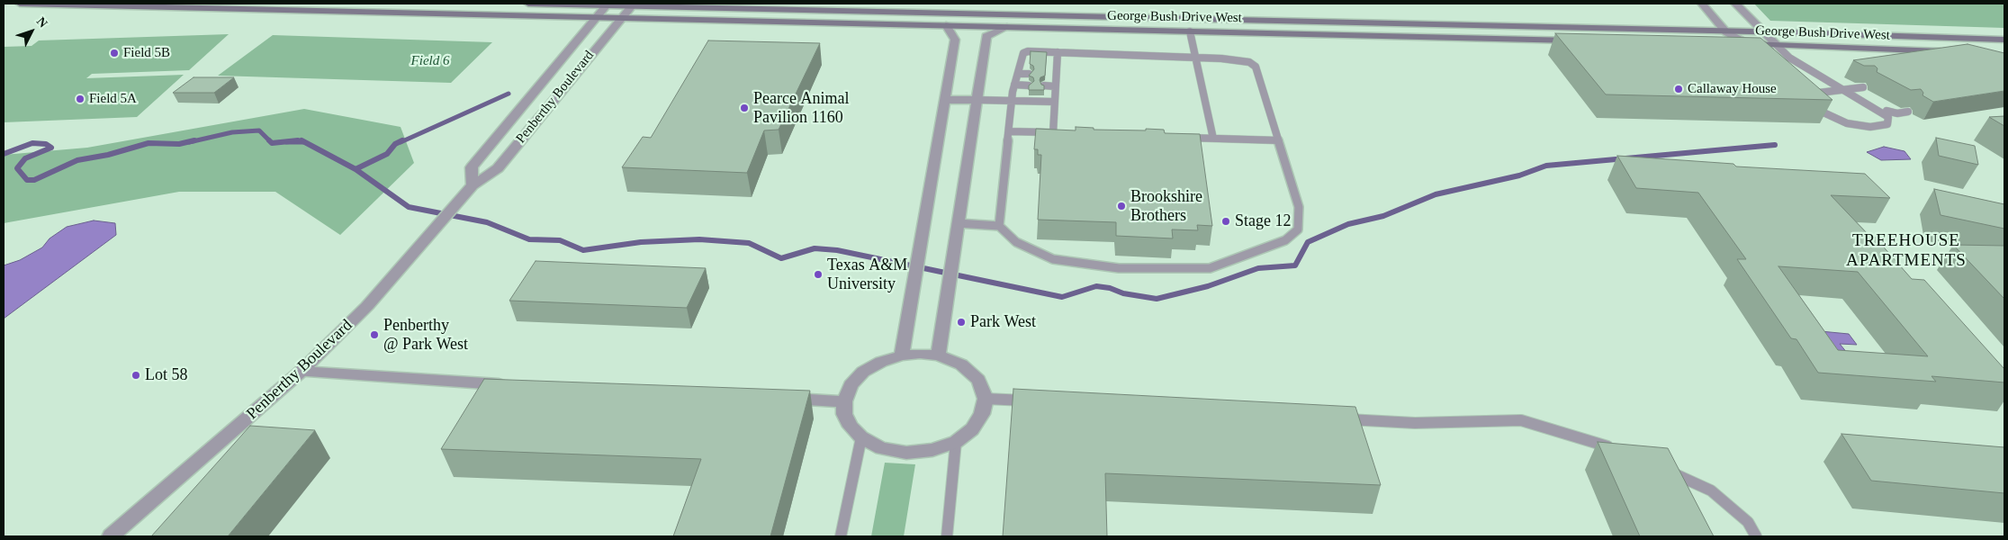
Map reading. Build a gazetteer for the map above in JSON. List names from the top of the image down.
{
  "streets": {
    "main road": ["George Bush Drive West"],
    "street": ["Penberthy Boulevard"]
  },
  "crossings": [
    ["George Bush Drive West", "Penberthy Boulevard"]
  ],
  "districts": ["TREEHOUSE APARTMENTS"],
  "parks": ["Field 6"],
  "places": [
    "Field 5B",
    "Callaway House",
    "Field 5A",
    "Pearce Animal Pavilion 1160",
    "Brookshire Brothers",
    "Stage 12",
    "Texas A&M University",
    "Park West",
    "Penberthy @ Park West",
    "Lot 58"
  ],
  "north": "top right"
}
